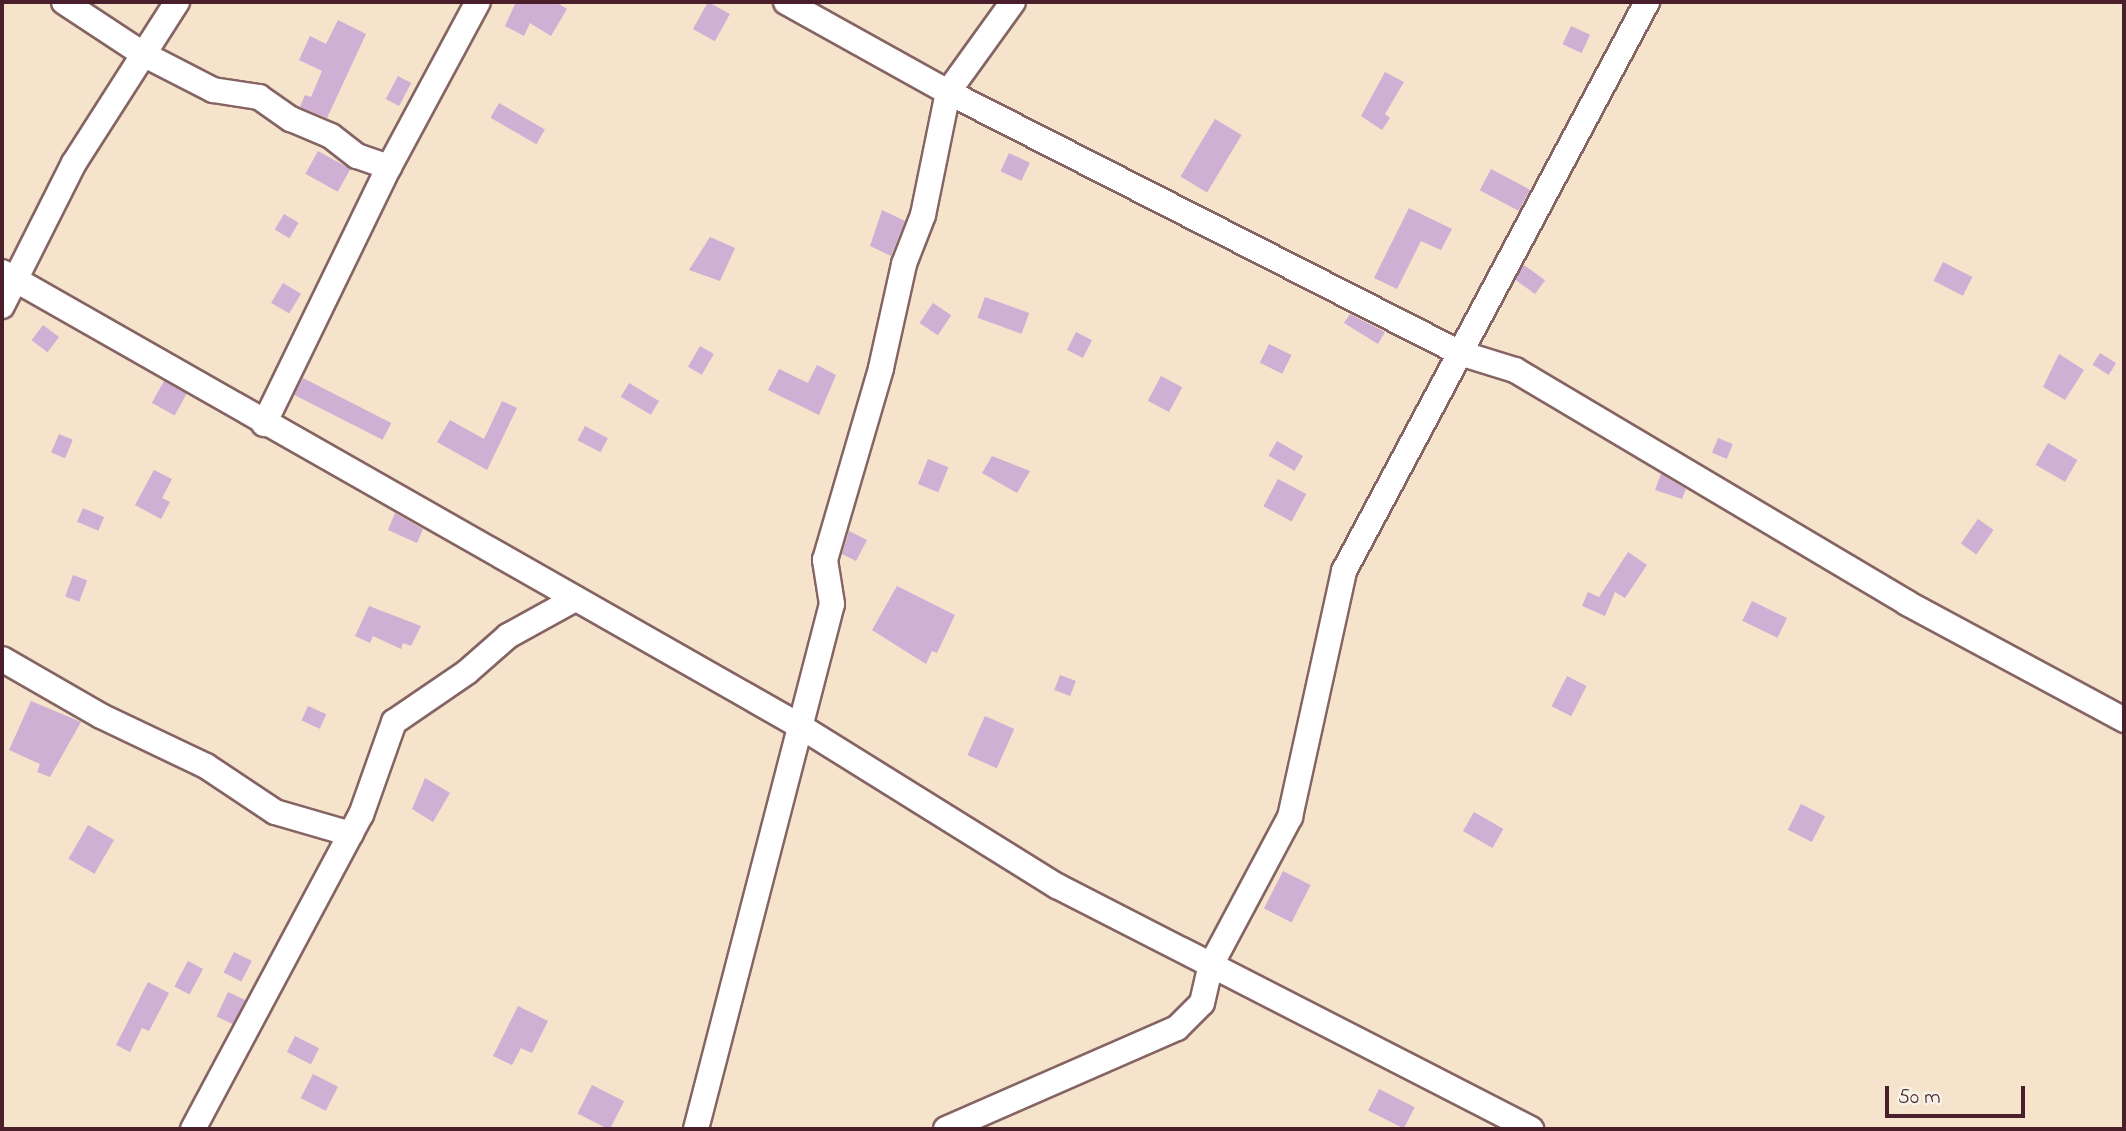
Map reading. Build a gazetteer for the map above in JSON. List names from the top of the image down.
{
  "scale_bar": "50 m"
}
